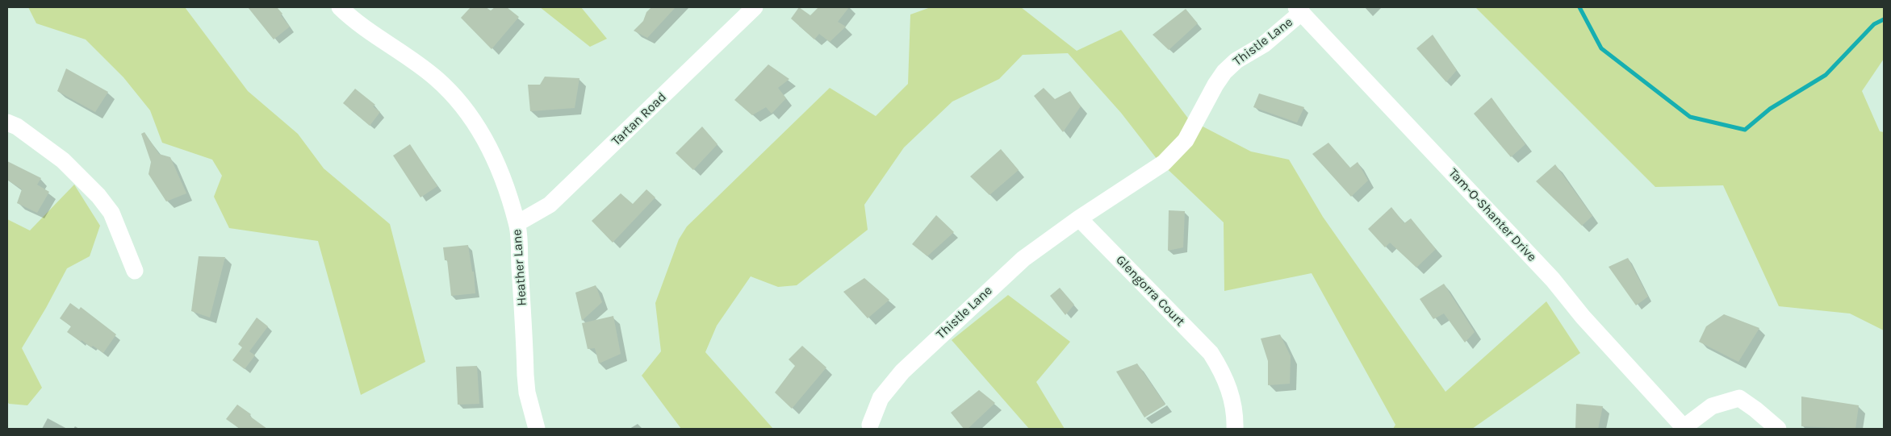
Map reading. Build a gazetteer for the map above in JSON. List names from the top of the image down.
{
  "streets": {
    "street": [
      "Thistle Lane",
      "Tartan Road",
      "Tam-O-Shanter Drive",
      "Heather Lane",
      "Glengorra Court"
    ]
  },
  "crossings": [
    ["Thistle Lane", "Tam-O-Shanter Drive"],
    ["Thistle Lane", "Glengorra Court"],
    ["Tartan Road", "Heather Lane"]
  ]
}
